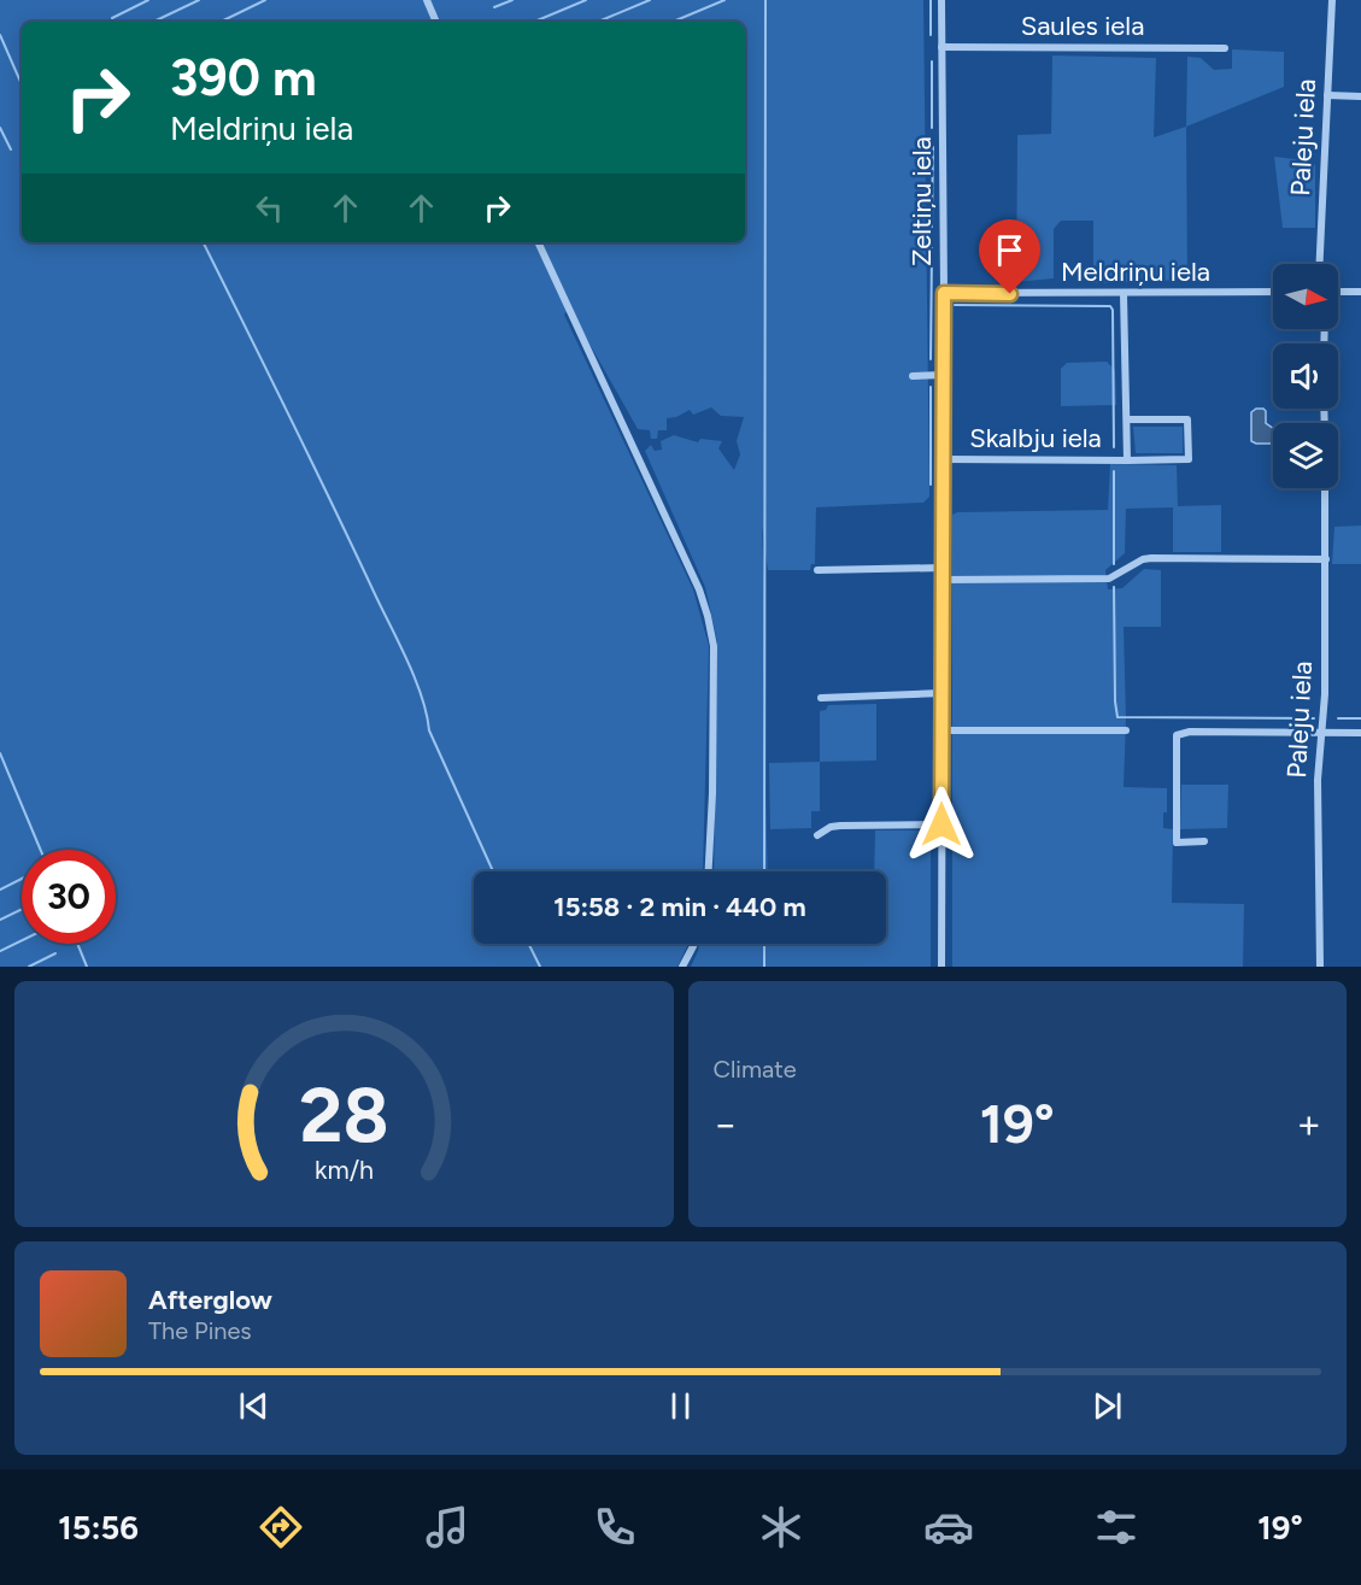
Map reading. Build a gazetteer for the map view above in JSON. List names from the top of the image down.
{
  "streets": {
    "street": [
      "Saules iela",
      "Paleju iela",
      "Zeltiņu iela",
      "Meldriņu iela",
      "Skalbju iela"
    ]
  },
  "crossings": [
    ["Saules iela", "Zeltiņu iela"],
    ["Zeltiņu iela", "Meldriņu iela"],
    ["Zeltiņu iela", "Skalbju iela"],
    ["Meldriņu iela", "Skalbju iela"]
  ],
  "north": "right",
  "page": {
    "turn": ["390 m", "Meldriņu iela"],
    "limit": "30",
    "trip": "15:58 · 2 min · 440 m",
    "tile": "Climate",
    "heat": ["−", "19°", "+"],
    "song": ["Afterglow", "The Pines"],
    "tabs": ["15:56", "19°"],
    "gauge": ["28", "km/h"]
  }
}
